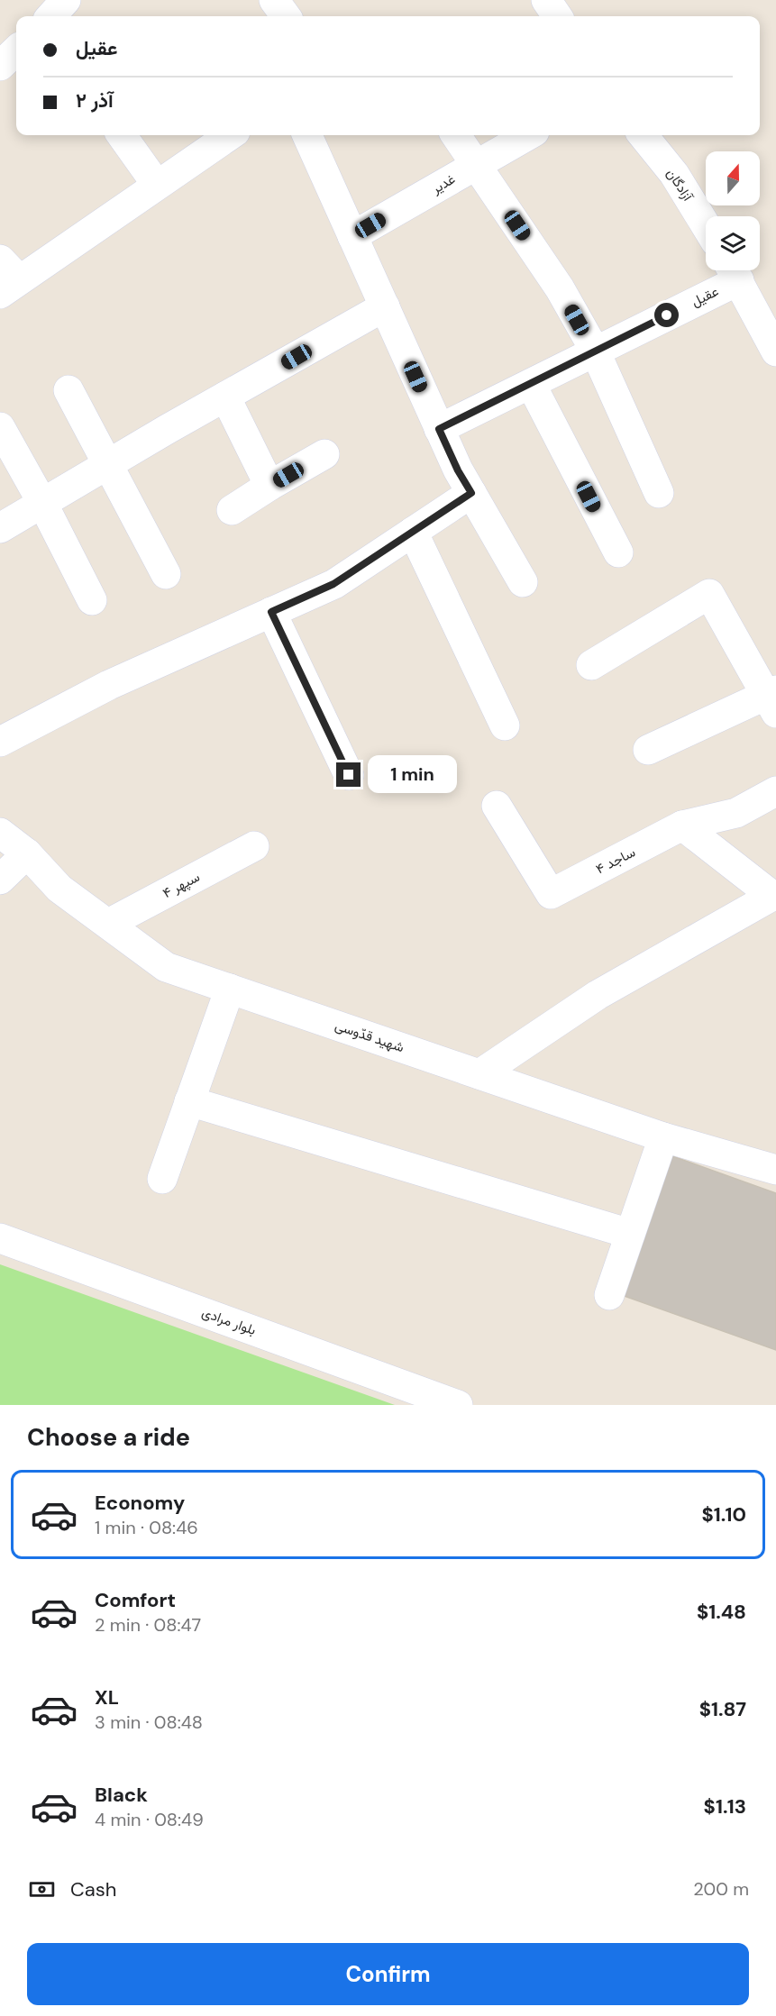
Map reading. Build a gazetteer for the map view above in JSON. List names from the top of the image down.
{
  "streets": {
    "street": [
      "غدیر",
      "آزادگان",
      "عقیل",
      "ساجد ۴",
      "سپهر ۴",
      "شهید قدّوسی",
      "بلوار مرادی"
    ]
  },
  "crossings": [
    ["سپهر ۴", "شهید قدّوسی"]
  ],
  "north": "top",
  "page": {
    "banner": ["عقیل", "آذر ۲"],
    "bubble": "1 min",
    "heading": "Choose a ride",
    "list": [
      {
        "name": "Economy",
        "note": "1 min · 08:46",
        "value": "$1.10"
      },
      {
        "name": "Comfort",
        "note": "2 min · 08:47",
        "value": "$1.48"
      },
      {
        "name": "XL",
        "note": "3 min · 08:48",
        "value": "$1.87"
      },
      {
        "name": "Black",
        "note": "4 min · 08:49",
        "value": "$1.13"
      }
    ],
    "pay": ["Cash", "200 m"],
    "buttons": "Confirm"
  }
}
